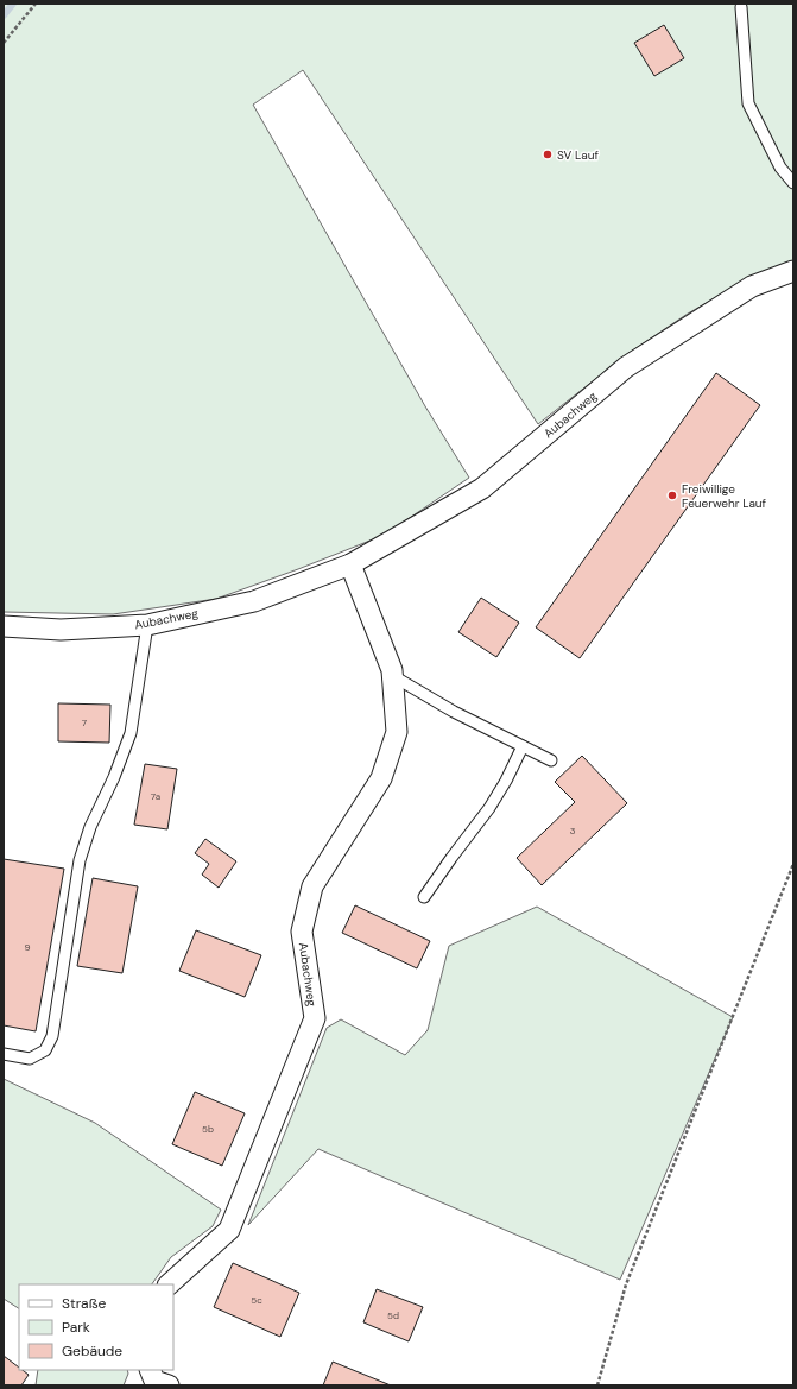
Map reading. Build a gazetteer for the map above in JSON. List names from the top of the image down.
{
  "streets": {
    "street": ["Aubachweg"]
  },
  "places": ["SV Lauf", "Freiwillige Feuerwehr Lauf"],
  "house_numbers": [
    "7",
    "7a",
    "3",
    "9",
    "5b",
    "5c",
    "5d"
  ],
  "legend": ["Straße", "Park", "Gebäude"]
}
